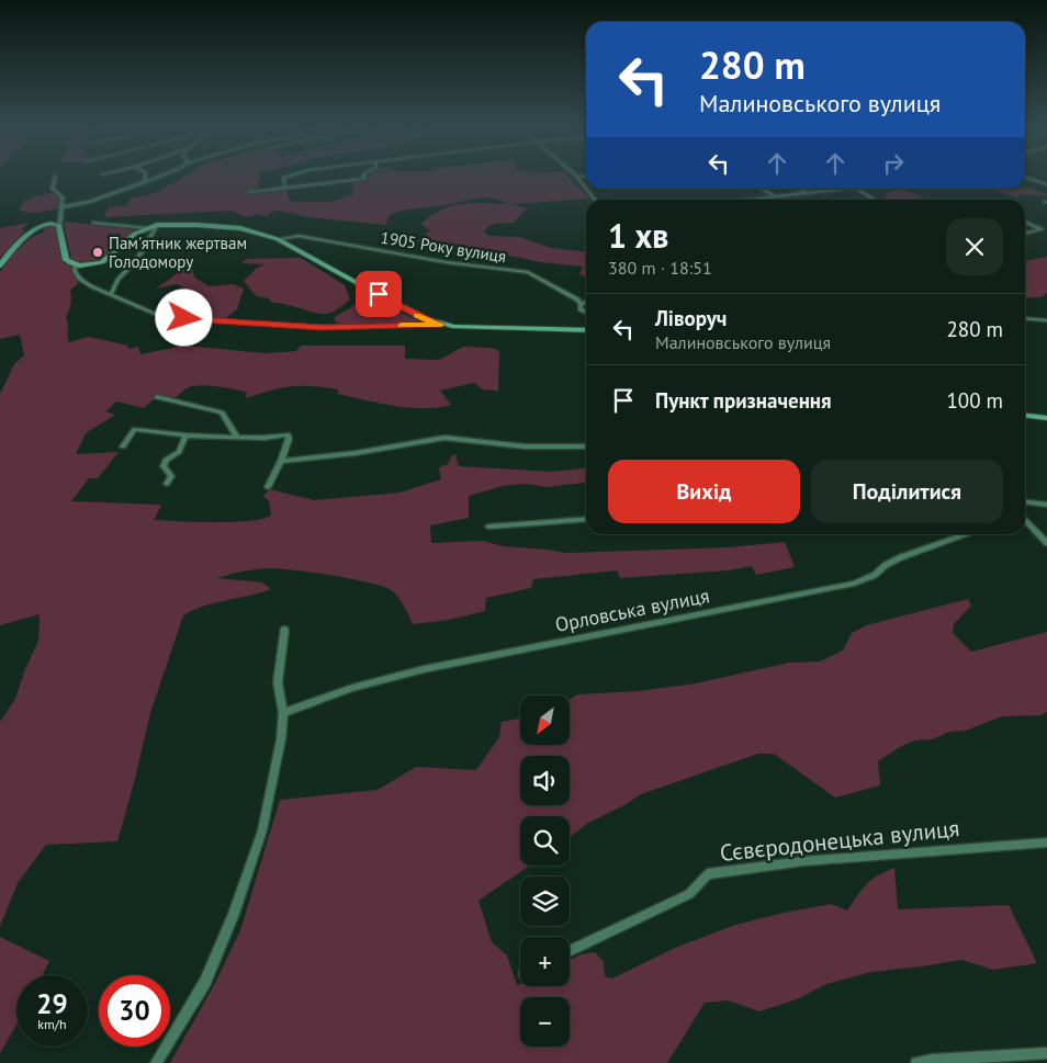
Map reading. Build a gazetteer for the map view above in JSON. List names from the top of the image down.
{
  "streets": {
    "street": ["1905 Року вулиця", "Орловська вулиця", "Сєвєродонецька вулиця"]
  },
  "places": ["Пам'ятник жертвам Голодомору"],
  "north": "bottom left",
  "page": {
    "turn": ["280 m", "Малиновського вулиця"],
    "heading": ["1 хв", "380 m · 18:51"],
    "list": [
      {
        "name": "Ліворуч",
        "note": "Малиновського вулиця",
        "value": "280 m"
      },
      {
        "name": "Пункт призначення",
        "value": "100 m"
      }
    ],
    "buttons": ["Вихід", "Поділитися"],
    "map_buttons": ["+", "−"],
    "speed": "29 km/h",
    "limit": "30"
  }
}
